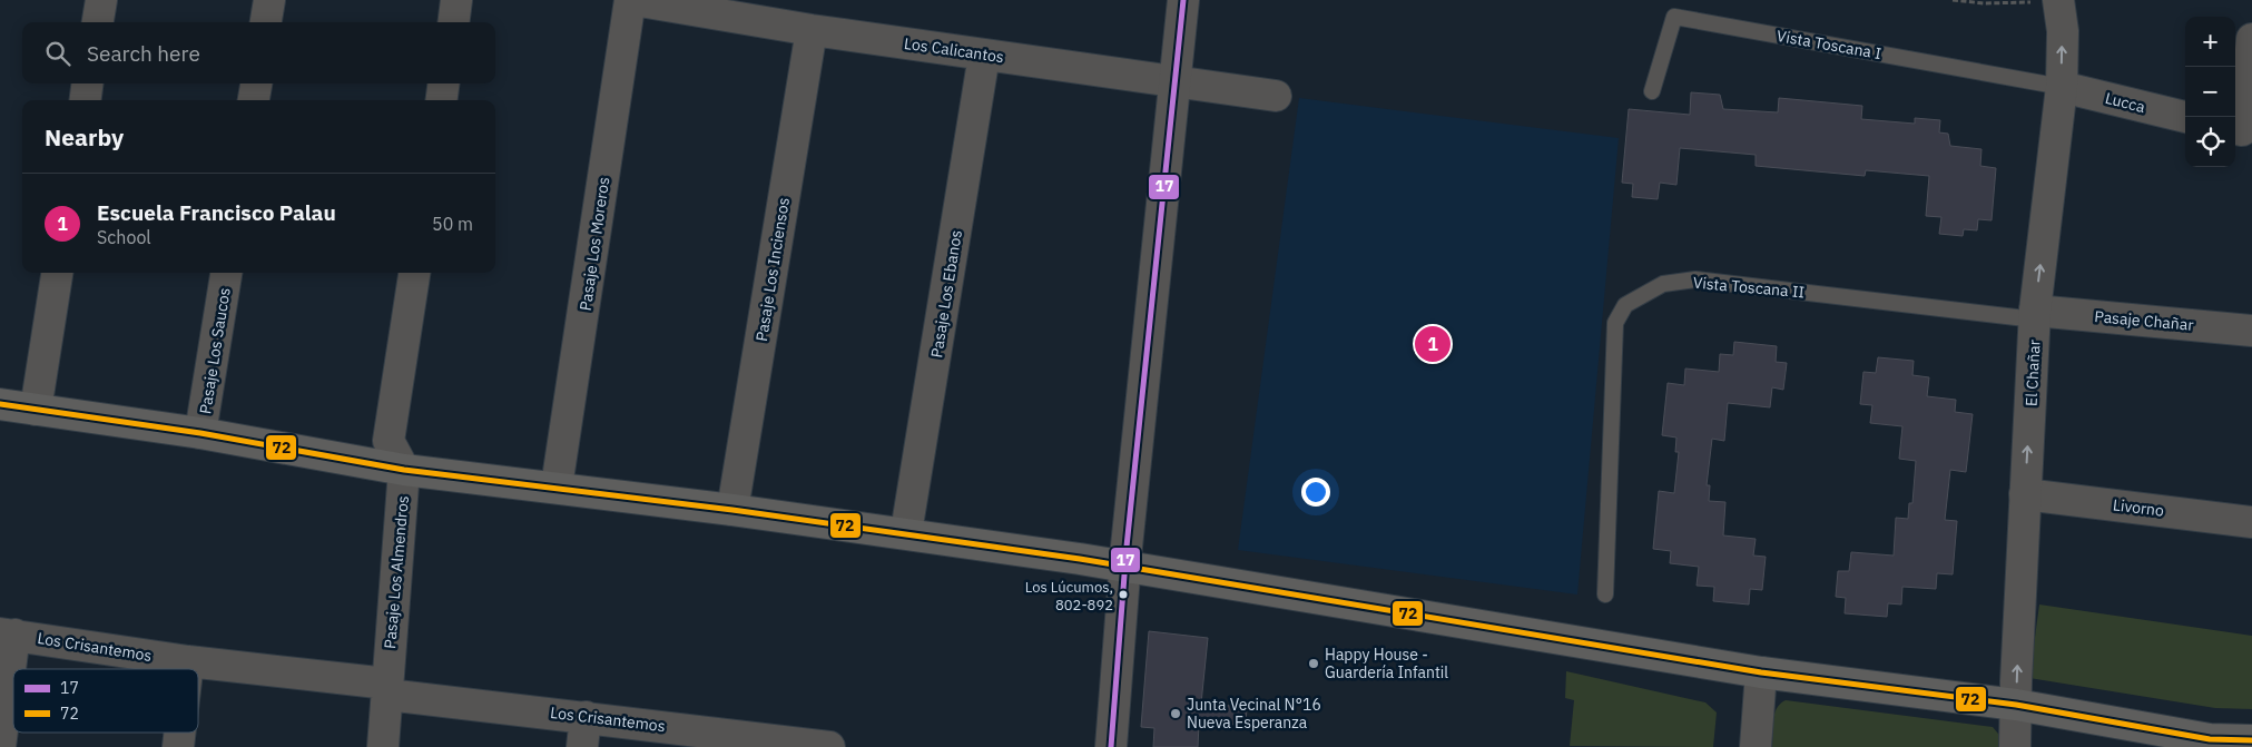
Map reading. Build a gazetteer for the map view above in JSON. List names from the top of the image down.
{
  "streets": {
    "street": [
      "Los Calicantos",
      "Lucca",
      "Pasaje Los Moreros",
      "Pasaje Los Inciensos",
      "Pasaje Los Ebanos",
      "Pasaje Chañar",
      "Pasaje Los Saucos",
      "El Chañar",
      "Livorno",
      "Pasaje Los Almendros",
      "Los Crisantemos"
    ],
    "lane": ["Vista Toscana I", "Vista Toscana II"]
  },
  "crossings": [
    ["Vista Toscana I", "Lucca"],
    ["Vista Toscana I", "El Chañar"],
    ["Los Calicantos", "Pasaje Los Moreros"],
    ["Los Calicantos", "Pasaje Los Inciensos"],
    ["Los Calicantos", "Pasaje Los Ebanos"],
    ["Lucca", "El Chañar"],
    ["Vista Toscana II", "Pasaje Chañar"],
    ["Vista Toscana II", "El Chañar"],
    ["Pasaje Chañar", "El Chañar"],
    ["El Chañar", "Livorno"],
    ["Pasaje Los Almendros", "Los Crisantemos"]
  ],
  "one_way": ["El Chañar"],
  "places": ["Los Lúcumos, 802-892", "Happy House - Guardería Infantil", "Junta Vecinal N°16 Nueva Esperanza"],
  "lines": ["transit line 17", "transit line 72"],
  "legend": ["17", "72"],
  "page": {
    "map_buttons": ["+", "−"],
    "search": "Search here",
    "heading": "Nearby",
    "list": [
      {
        "mark": "1",
        "name": "Escuela Francisco Palau",
        "note": "School",
        "value": "50 m"
      }
    ],
    "pins": "1"
  }
}
